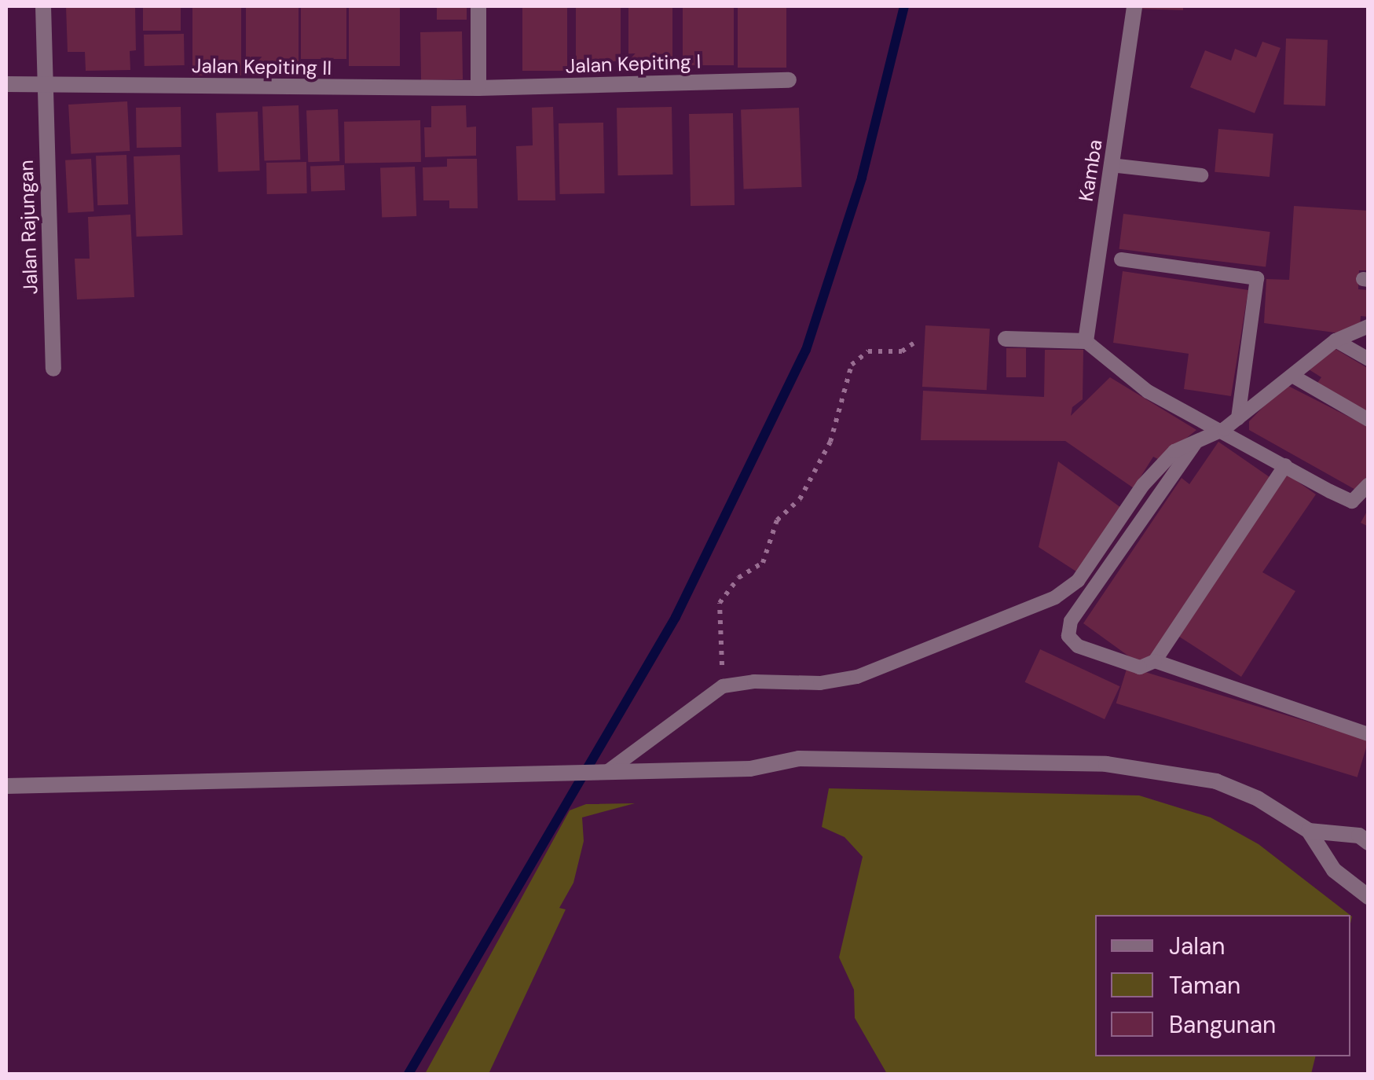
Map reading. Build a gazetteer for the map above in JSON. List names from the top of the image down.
{
  "streets": {
    "street": [
      "Jalan Kepiting I",
      "Jalan Kepiting II",
      "Kamba",
      "Jalan Rajungan"
    ]
  },
  "crossings": [
    ["Jalan Kepiting I", "Jalan Kepiting II"],
    ["Jalan Kepiting II", "Jalan Rajungan"]
  ],
  "legend": ["Jalan", "Taman", "Bangunan"]
}
